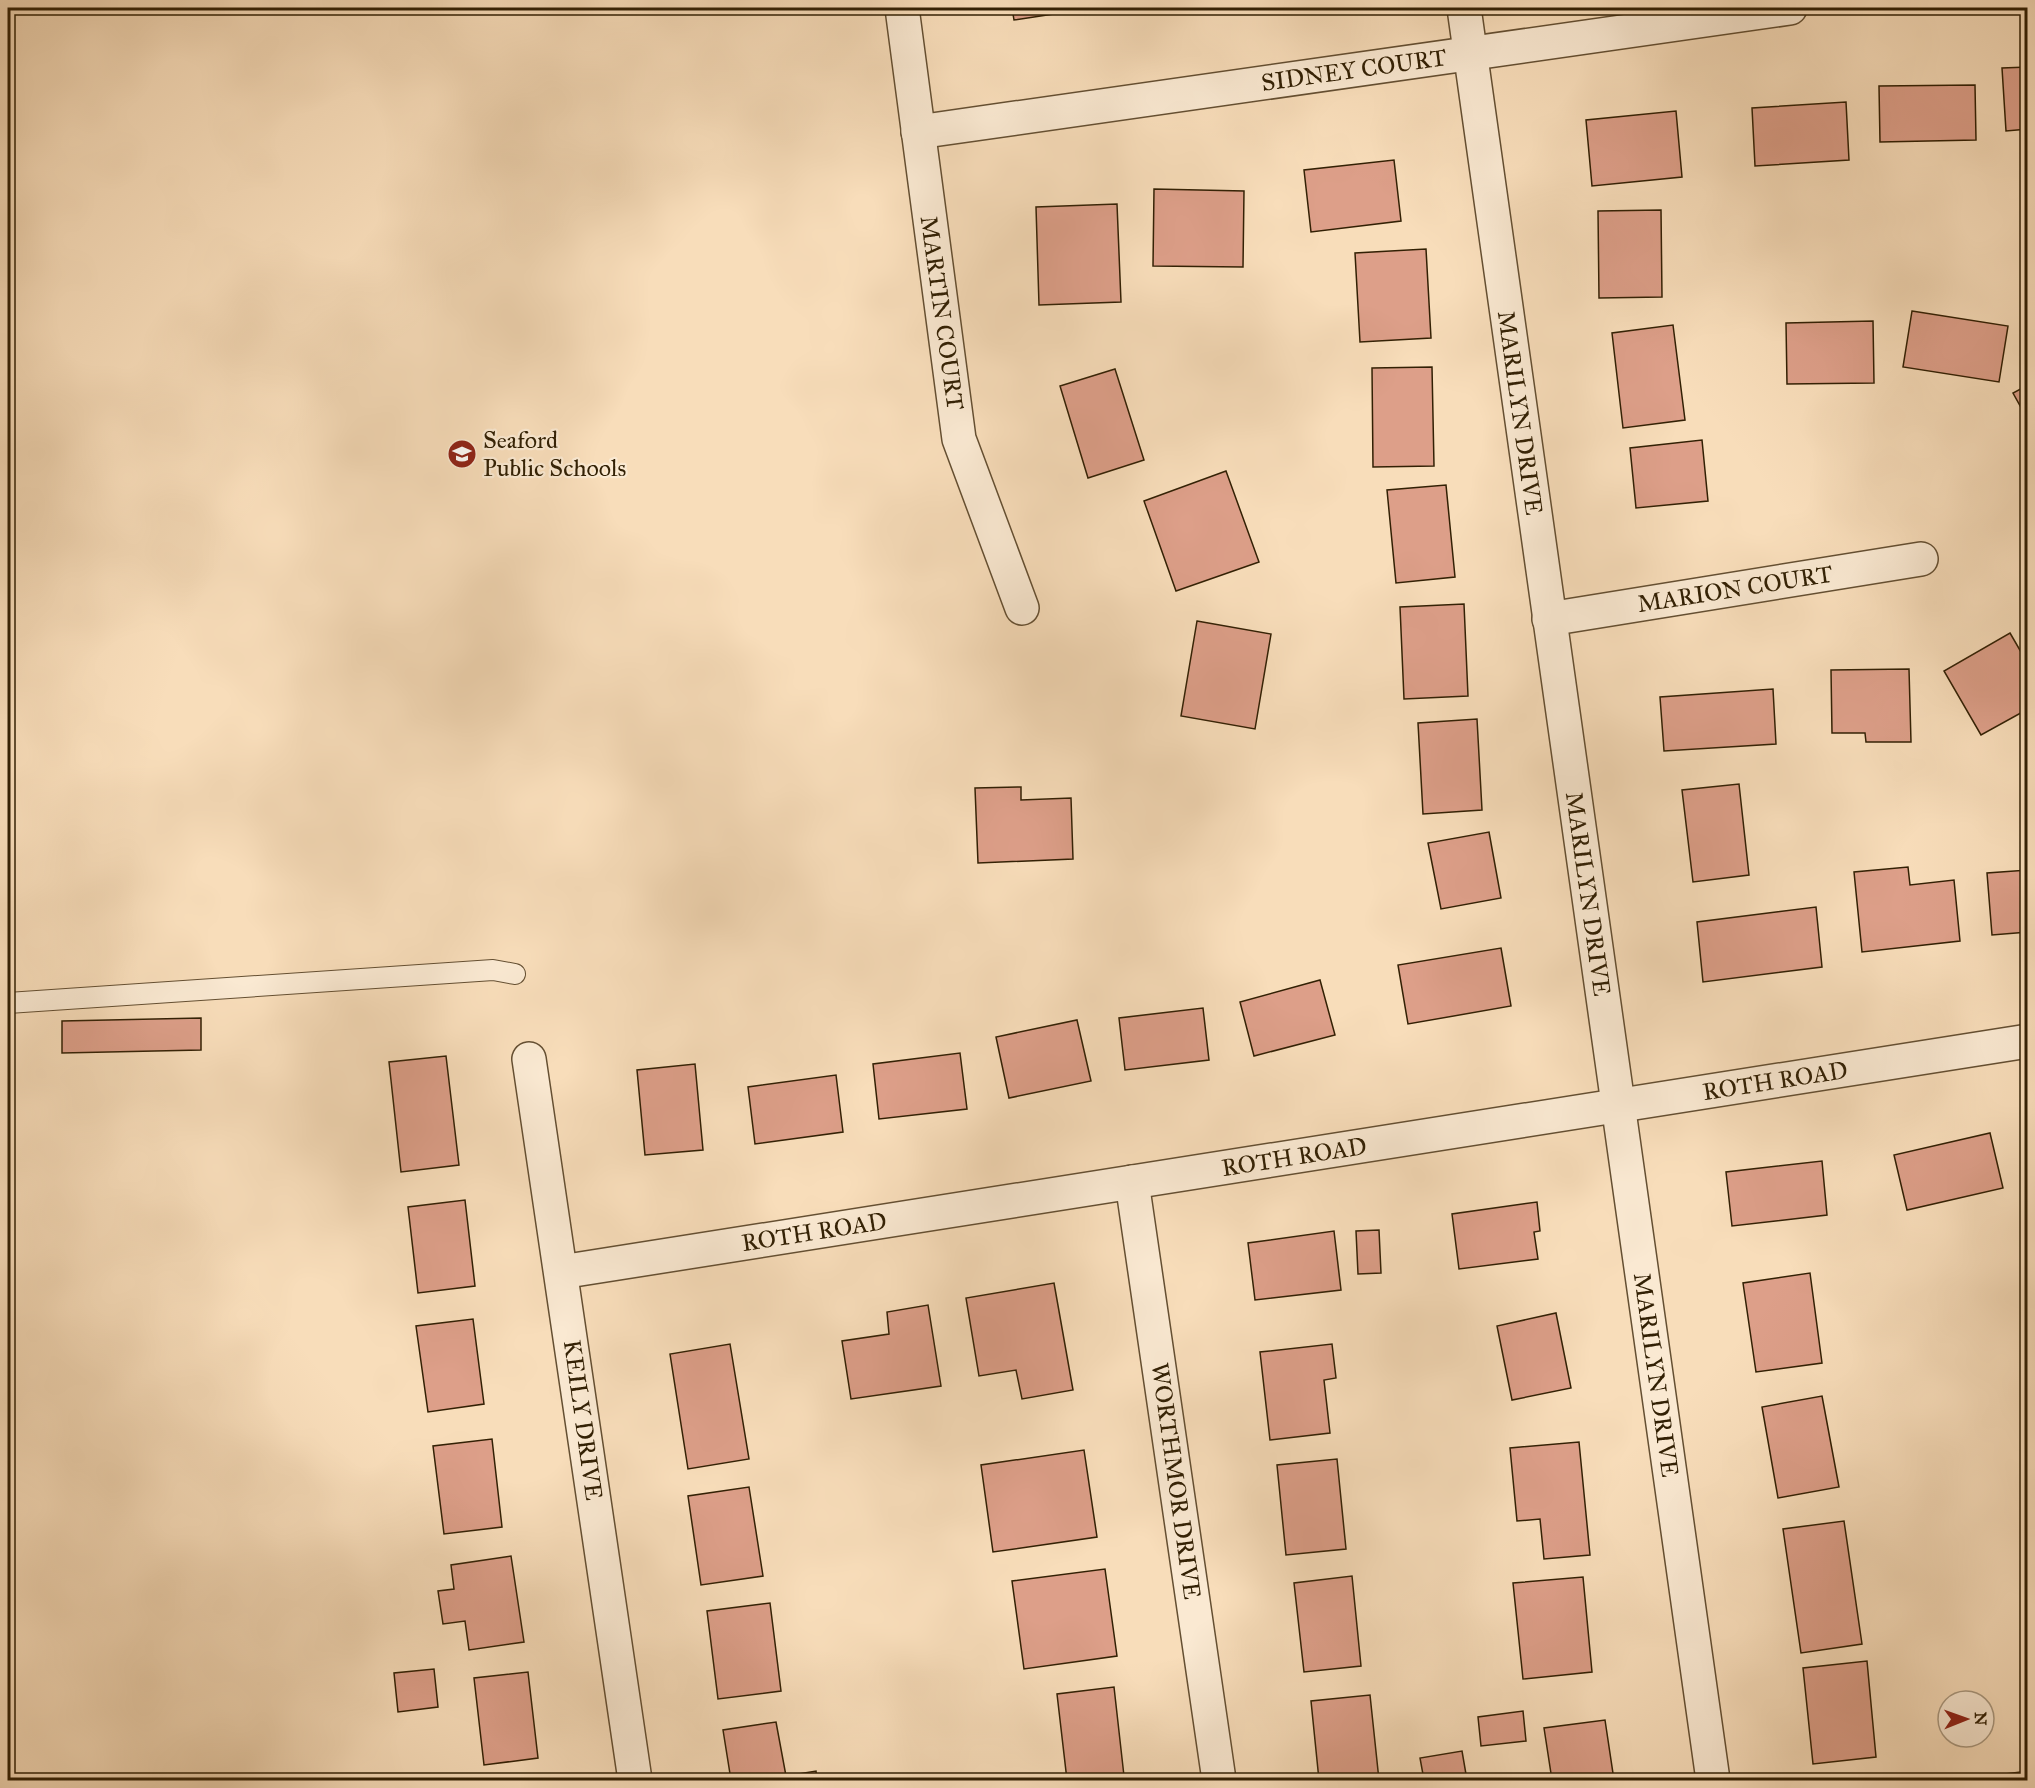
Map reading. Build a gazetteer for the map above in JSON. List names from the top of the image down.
{
  "streets": {
    "street": [
      "SIDNEY COURT",
      "MARTIN COURT",
      "MARILYN DRIVE",
      "MARION COURT",
      "ROTH ROAD",
      "KEILY DRIVE",
      "WORTHMOR DRIVE"
    ]
  },
  "crossings": [
    ["SIDNEY COURT", "MARTIN COURT"],
    ["SIDNEY COURT", "MARILYN DRIVE"],
    ["MARILYN DRIVE", "MARION COURT"],
    ["MARILYN DRIVE", "ROTH ROAD"],
    ["ROTH ROAD", "KEILY DRIVE"],
    ["ROTH ROAD", "WORTHMOR DRIVE"]
  ],
  "places": {
    "school or university": ["Seaford Public Schools"]
  },
  "north": "right"
}
